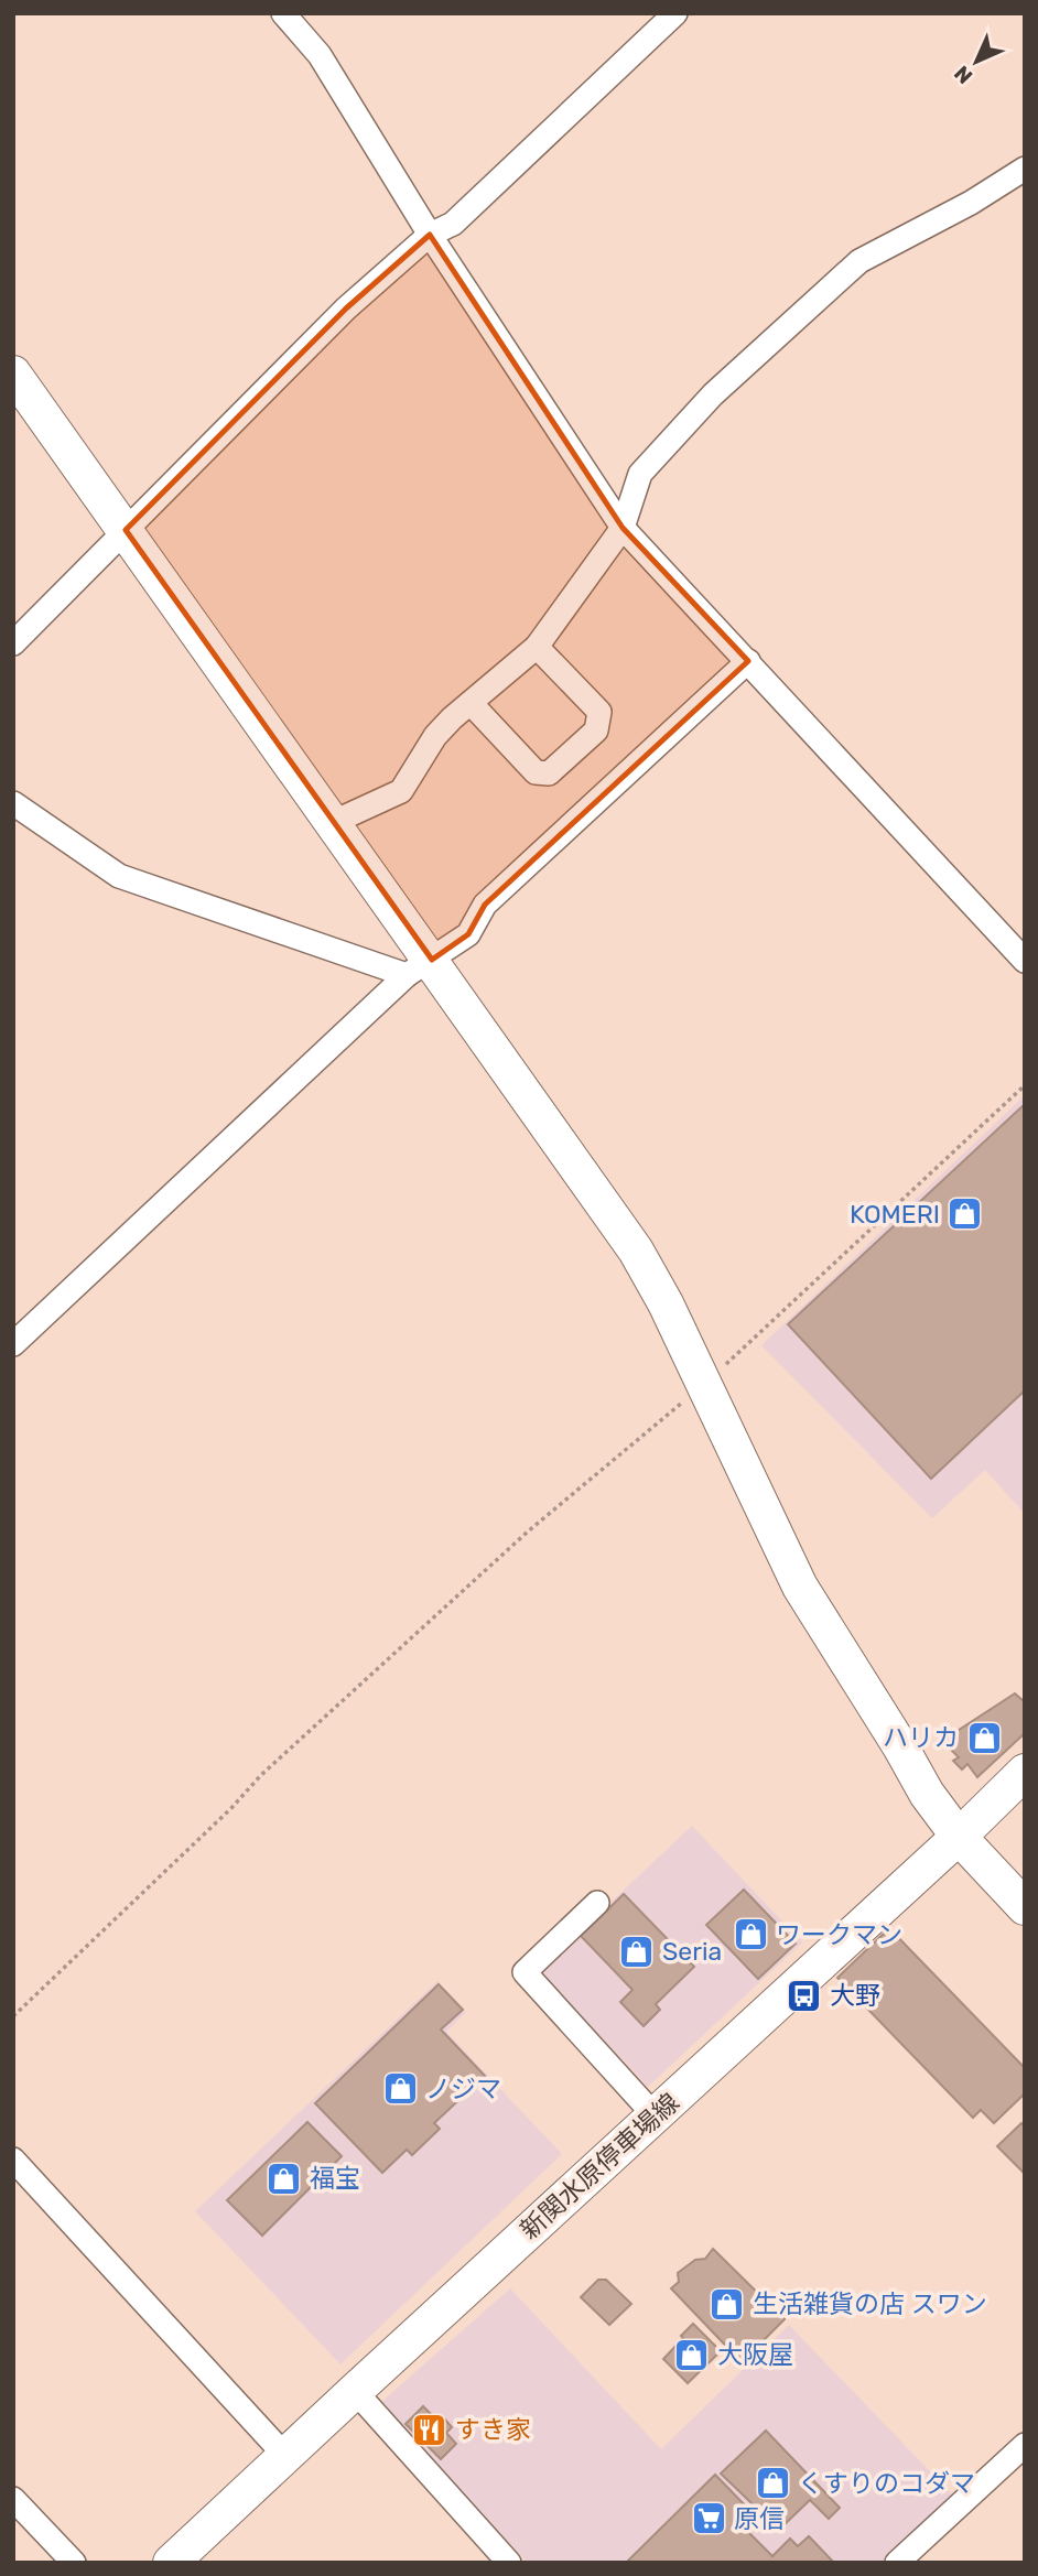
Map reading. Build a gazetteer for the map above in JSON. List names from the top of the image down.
{
  "streets": {
    "street": ["新関水原停車場線"]
  },
  "places": {
    "shop": [
      "KOMERI",
      "ハリカ",
      "ワークマン",
      "Seria",
      "ノジマ",
      "福宝",
      "生活雑貨の店 スワン",
      "大阪屋",
      "くすりのコダマ"
    ],
    "bus stop": ["大野"],
    "restaurant": ["すき家"],
    "supermarket": ["原信"]
  },
  "north": "bottom left"
}
